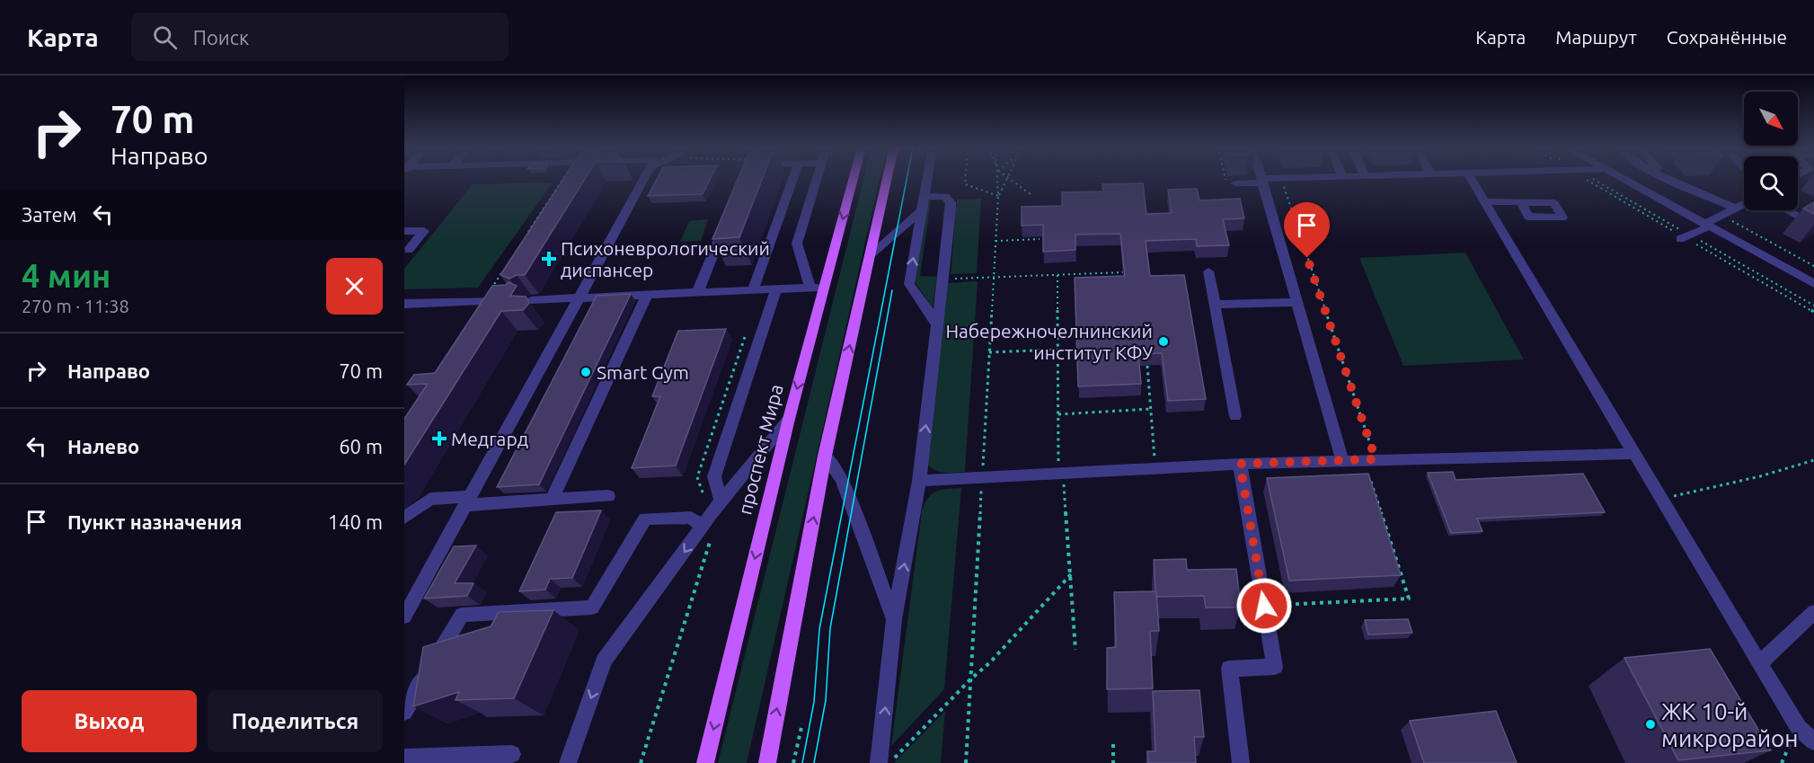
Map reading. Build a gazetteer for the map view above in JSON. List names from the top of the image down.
{
  "streets": {
    "main road": ["проспект Мира"]
  },
  "places": {
    "health": ["Психоневрологический диспансер", "Медгард"],
    "other": ["Набережночелнинский институт КФУ", "Smart Gym", "ЖК 10-й микрорайон"]
  },
  "north": "bottom right",
  "page": {
    "header": "Карта",
    "search": "Поиск",
    "nav": ["Карта", "Маршрут", "Сохранённые"],
    "turn": ["70 m", "Направо"],
    "then": "Затем",
    "heading": ["4 мин", "270 m · 11:38"],
    "list": [
      {
        "name": "Направо",
        "value": "70 m"
      },
      {
        "name": "Налево",
        "value": "60 m"
      },
      {
        "name": "Пункт назначения",
        "value": "140 m"
      }
    ],
    "buttons": ["Выход", "Поделиться"]
  }
}
